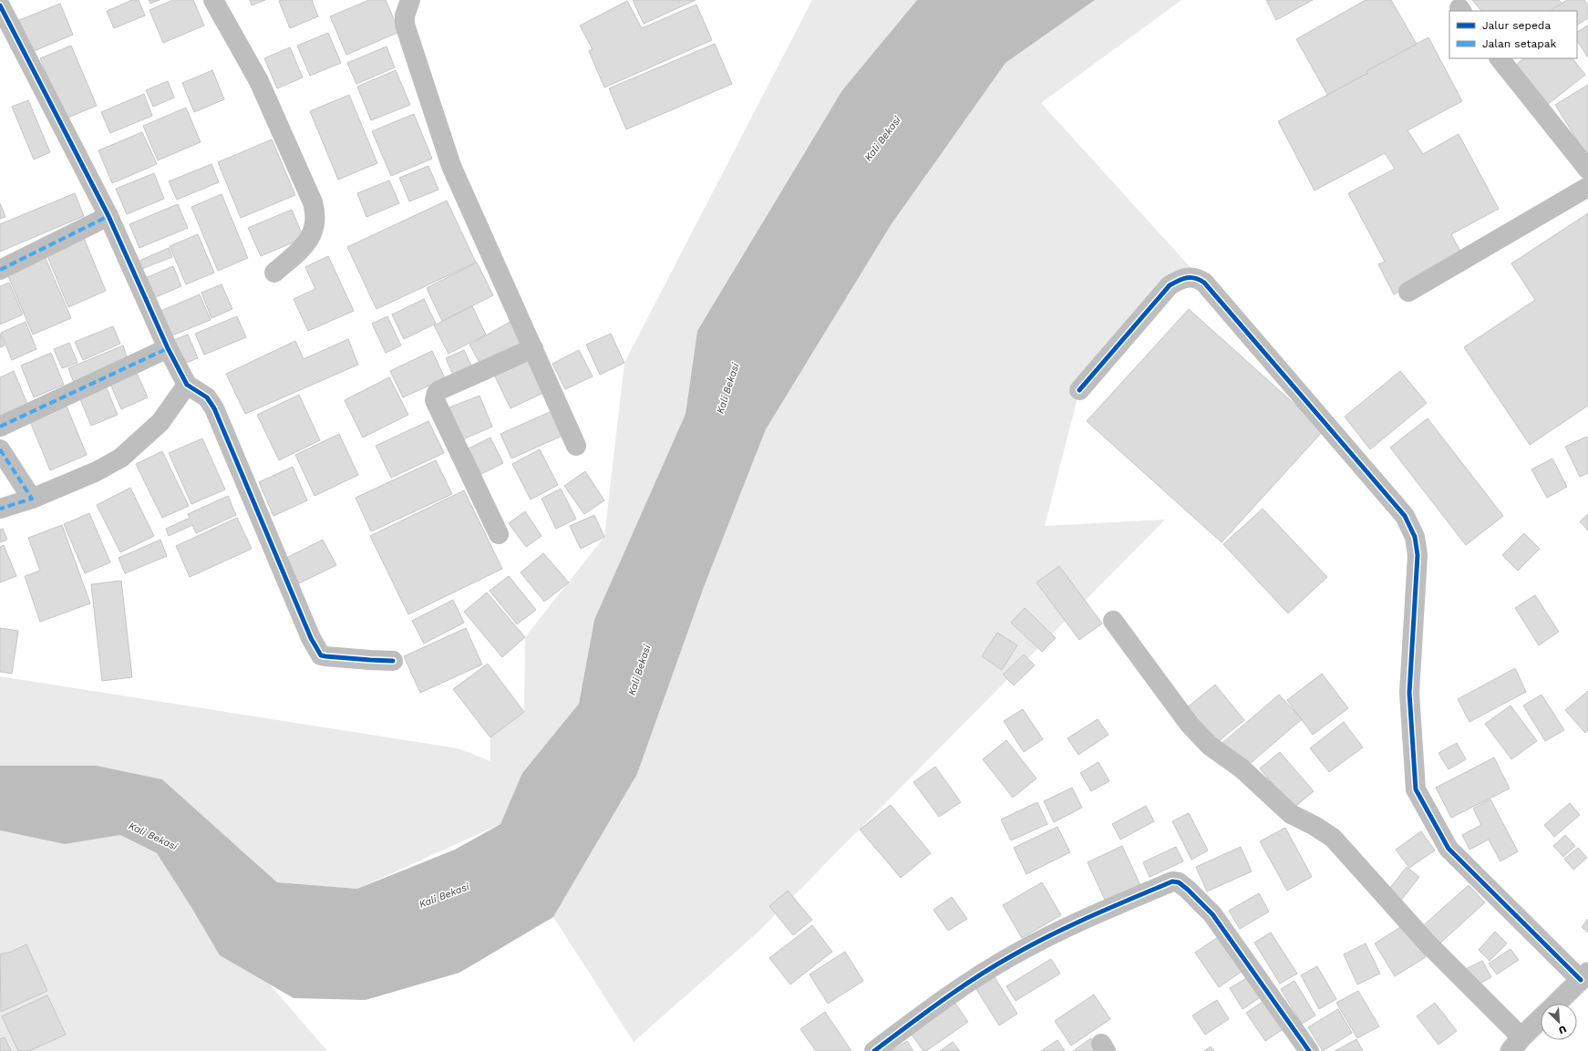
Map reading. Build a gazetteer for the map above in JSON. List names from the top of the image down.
{
  "water": ["Kali Bekasi"],
  "legend": ["Jalur sepeda", "Jalan setapak"],
  "north": "bottom right"
}
